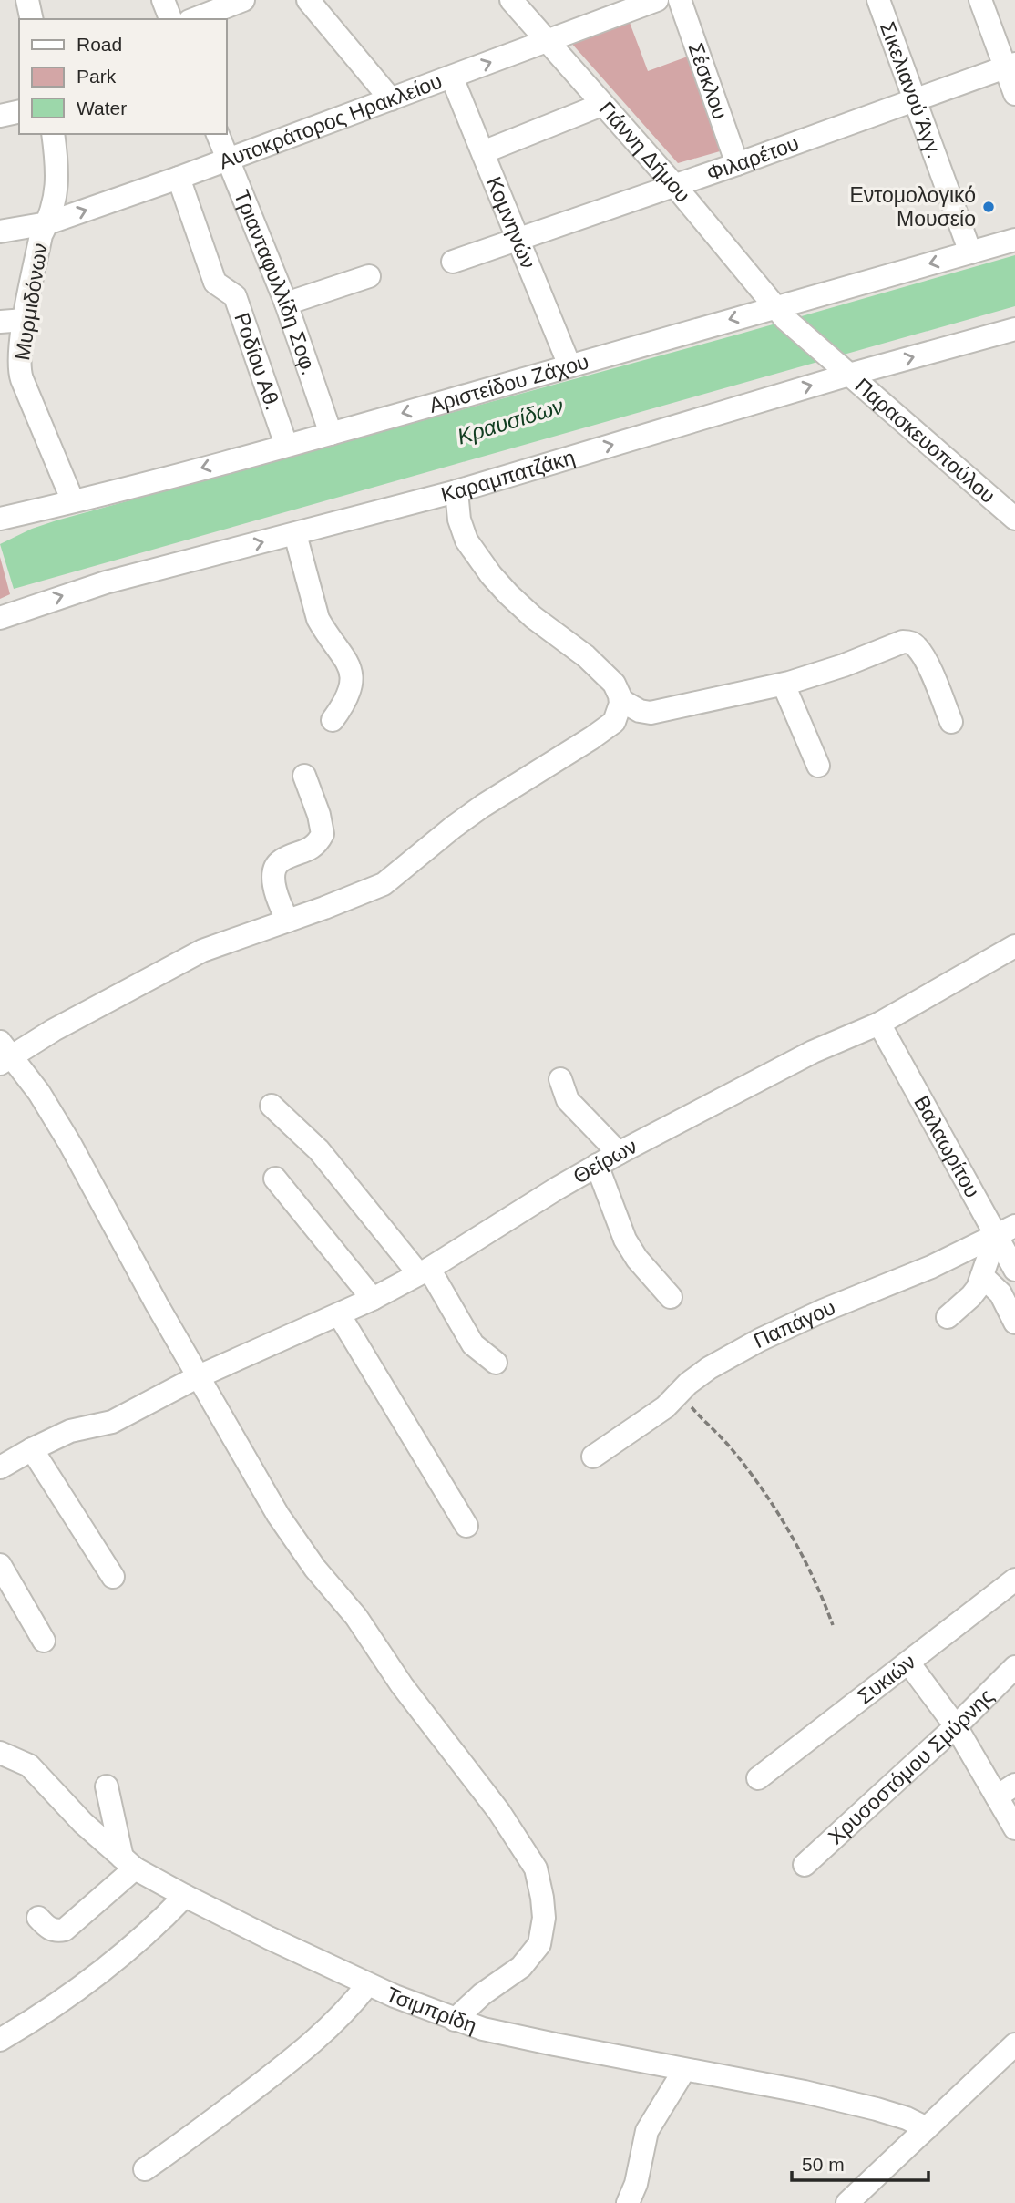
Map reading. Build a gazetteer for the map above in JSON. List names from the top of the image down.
{
  "streets": {
    "street": [
      "Σέσκλου",
      "Σικελιανού Άγγ.",
      "Αυτοκράτορος Ηρακλείου",
      "Γιάννη Δήμου",
      "Φιλαρέτου",
      "Κομνηνών",
      "Τριανταφυλλίδη Σοφ.",
      "Μυρμιδόνων",
      "Ροδίου Αθ.",
      "Αριστείδου Ζάχου",
      "Παρασκευοπούλου",
      "Καραμπατζάκη",
      "Βαλαωρίτου",
      "Θείρων",
      "Παπάγου",
      "Συκιών",
      "Χρυσοστόμου Σμύρνης",
      "Τσιμπρίδη"
    ]
  },
  "crossings": [
    ["Σέσκλου", "Φιλαρέτου"],
    ["Σικελιανού Άγγ.", "Φιλαρέτου"],
    ["Σικελιανού Άγγ.", "Αριστείδου Ζάχου"],
    ["Αυτοκράτορος Ηρακλείου", "Γιάννη Δήμου"],
    ["Αυτοκράτορος Ηρακλείου", "Κομνηνών"],
    ["Αυτοκράτορος Ηρακλείου", "Τριανταφυλλίδη Σοφ."],
    ["Αυτοκράτορος Ηρακλείου", "Μυρμιδόνων"],
    ["Αυτοκράτορος Ηρακλείου", "Ροδίου Αθ."],
    ["Γιάννη Δήμου", "Φιλαρέτου"],
    ["Γιάννη Δήμου", "Αριστείδου Ζάχου"],
    ["Γιάννη Δήμου", "Παρασκευοπούλου"],
    ["Γιάννη Δήμου", "Καραμπατζάκη"],
    ["Φιλαρέτου", "Κομνηνών"],
    ["Κομνηνών", "Αριστείδου Ζάχου"],
    ["Τριανταφυλλίδη Σοφ.", "Αριστείδου Ζάχου"],
    ["Μυρμιδόνων", "Αριστείδου Ζάχου"],
    ["Ροδίου Αθ.", "Αριστείδου Ζάχου"],
    ["Παρασκευοπούλου", "Καραμπατζάκη"],
    ["Βαλαωρίτου", "Θείρων"],
    ["Βαλαωρίτου", "Παπάγου"]
  ],
  "one_way": ["Αριστείδου Ζάχου", "Καραμπατζάκη"],
  "water": ["Κραυσίδων"],
  "places": ["Εντομολογικό Mουσείο"],
  "legend": ["Road", "Park", "Water"],
  "scale_bar": "50 m"
}
